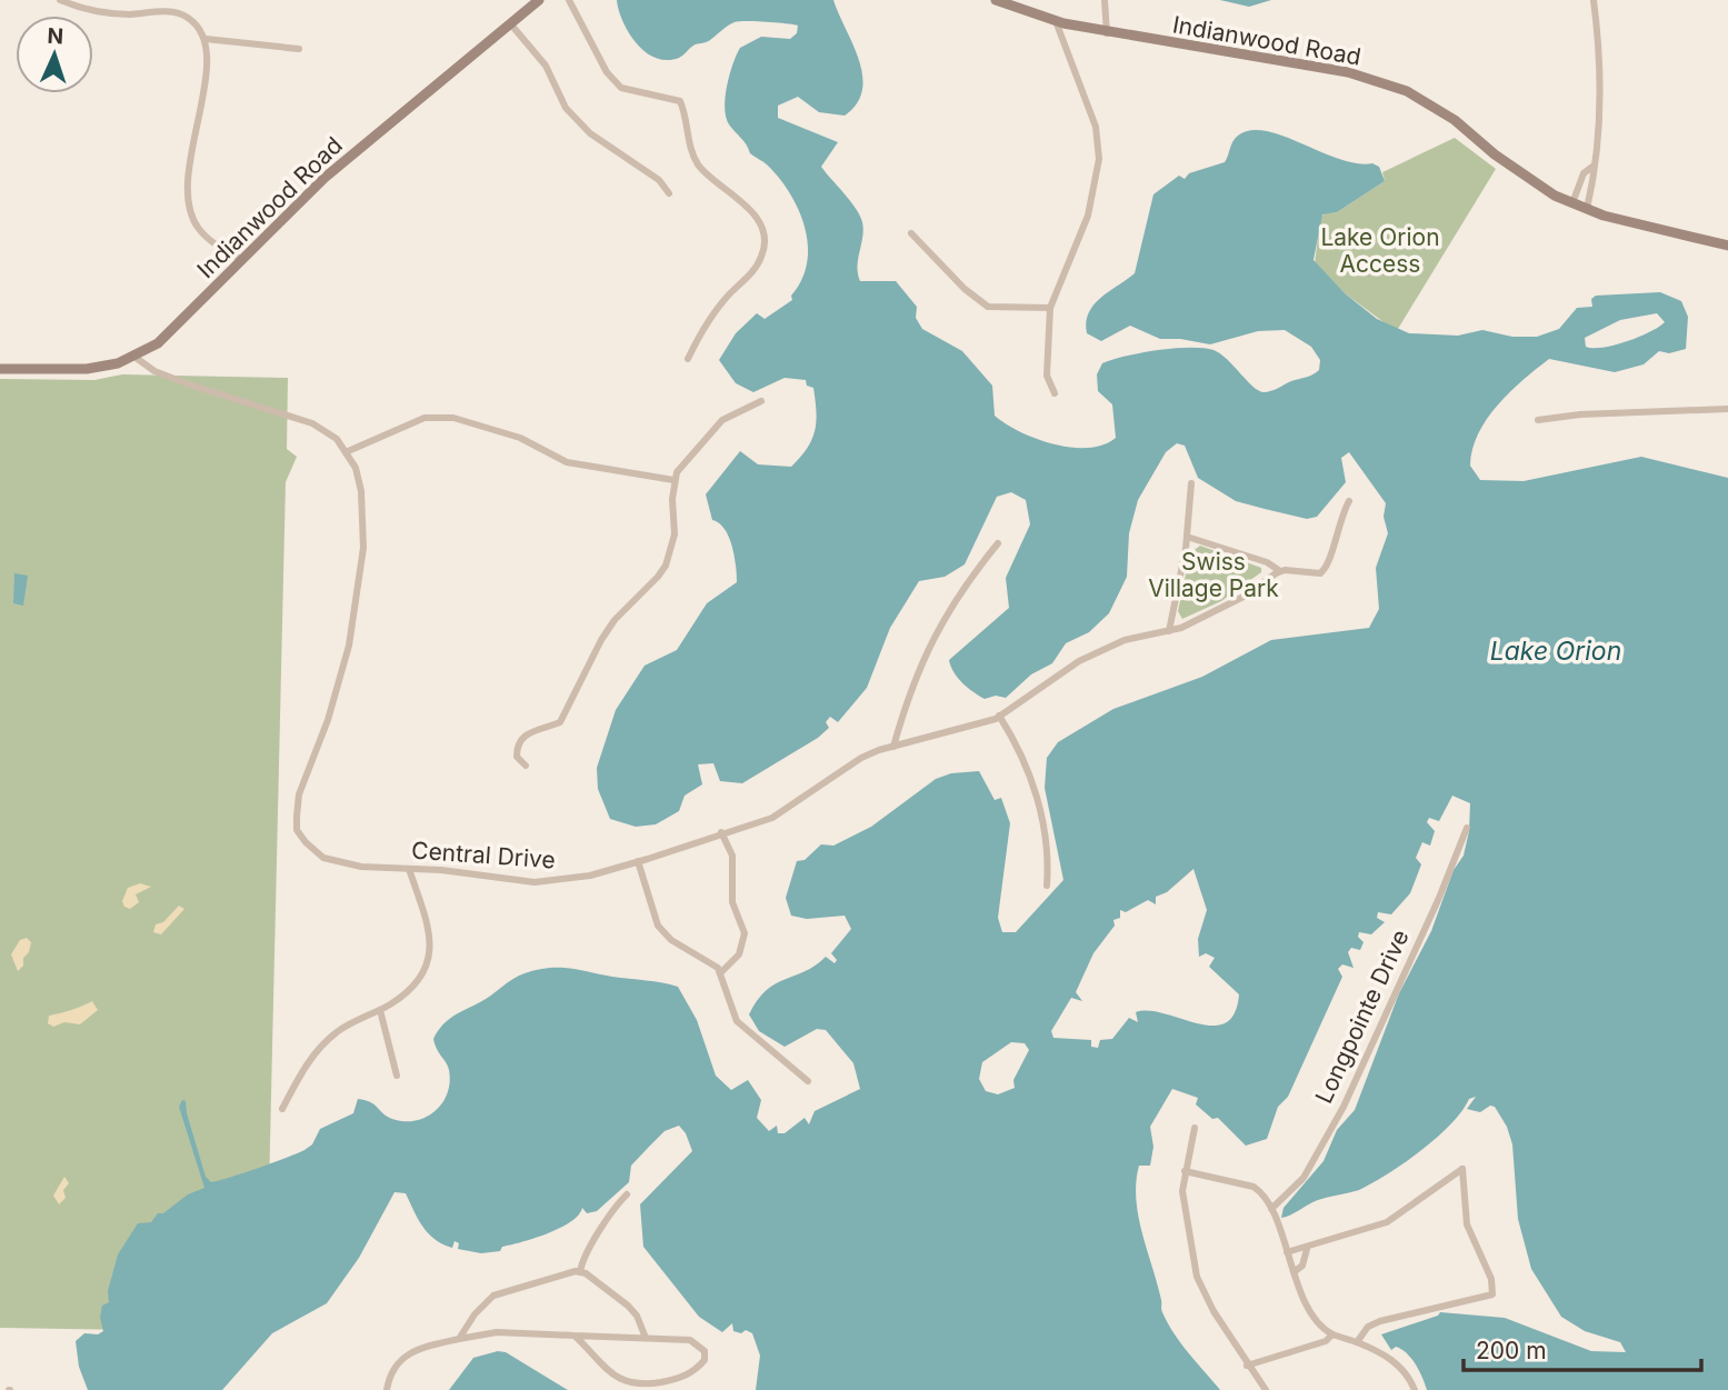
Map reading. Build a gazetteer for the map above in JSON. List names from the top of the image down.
{
  "streets": {
    "street": ["Indianwood Road", "Central Drive", "Longpointe Drive"]
  },
  "crossings": [
    ["Indianwood Road", "Central Drive"]
  ],
  "water": ["Lake Orion"],
  "parks": ["Lake Orion Access", "Swiss Village Park"],
  "scale_bar": "200 m",
  "north": "top"
}
